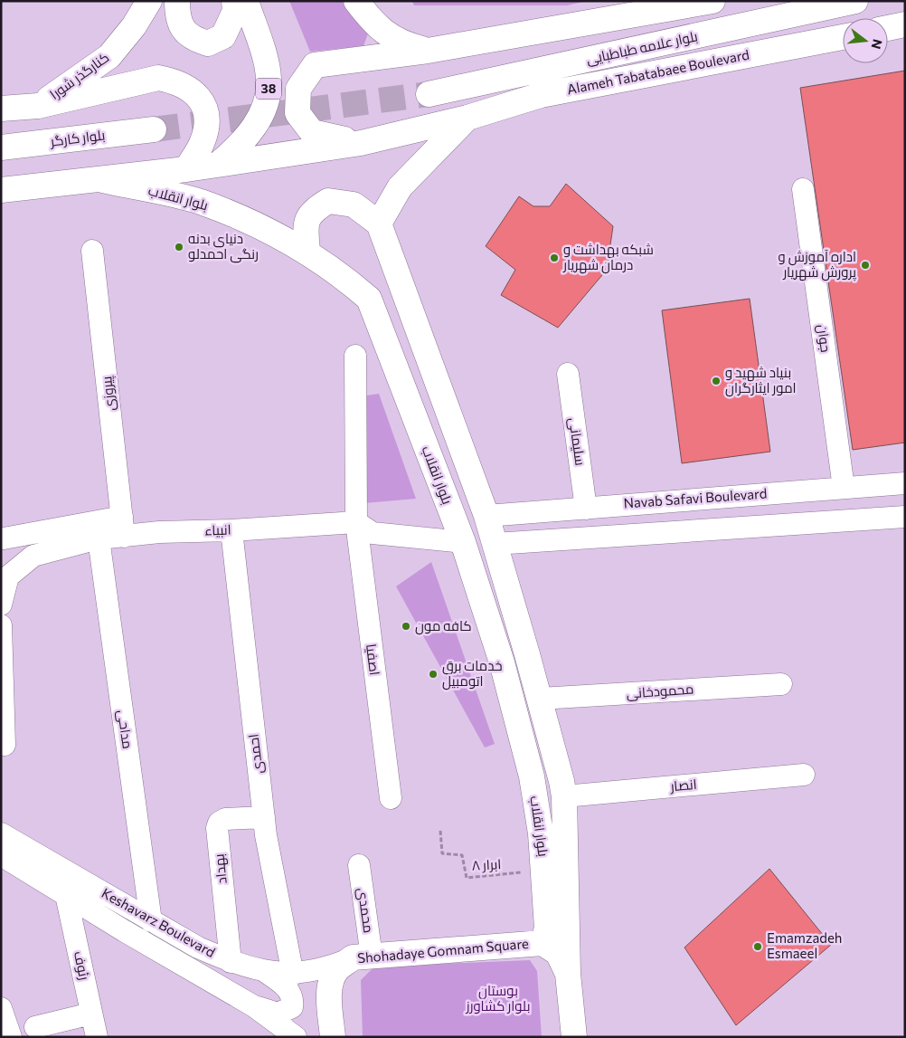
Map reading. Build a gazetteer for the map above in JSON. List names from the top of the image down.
{
  "streets": {
    "main road": [
      "بلوار علامه طباطبایی",
      "Alameh Tabatabaee Boulevard",
      "کنارگذر شورا",
      "38",
      "بلوار کارگر",
      "بلوار انقلاب",
      "Shohadaye Gomnam Square"
    ],
    "street": [
      "جوان",
      "پیروزی",
      "سلیمانی",
      "Navab Safavi Boulevard",
      "انبیاء",
      "اصفیا",
      "محمودخانی",
      "مداحی",
      "احمدی",
      "انصار",
      "بهداد",
      "محمدی",
      "Keshavarz Boulevard",
      "رئوف"
    ],
    "path": ["ابرار ۸"]
  },
  "crossings": [
    ["Alameh Tabatabaee Boulevard", "38"],
    ["38", "بلوار انقلاب"],
    ["بلوار انقلاب", "Navab Safavi Boulevard"],
    ["بلوار انقلاب", "محمودخانی"],
    ["بلوار انقلاب", "انصار"],
    ["بلوار انقلاب", "ابرار ۸"],
    ["بلوار انقلاب", "Shohadaye Gomnam Square"],
    ["جوان", "Navab Safavi Boulevard"],
    ["پیروزی", "انبیاء"],
    ["سلیمانی", "Navab Safavi Boulevard"],
    ["انبیاء", "اصفیا"],
    ["انبیاء", "مداحی"],
    ["انبیاء", "احمدی"],
    ["مداحی", "Keshavarz Boulevard"],
    ["احمدی", "بهداد"],
    ["احمدی", "Keshavarz Boulevard"],
    ["بهداد", "Keshavarz Boulevard"],
    ["محمدی", "Keshavarz Boulevard"],
    ["محمدی", "Shohadaye Gomnam Square"],
    ["Keshavarz Boulevard", "Shohadaye Gomnam Square"],
    ["Keshavarz Boulevard", "رئوف"]
  ],
  "parks": ["بوستان بلوار کشاورز"],
  "places": [
    "دنیای بدنه رنگی احمدلو",
    "شبکه بهداشت و درمان شهریار",
    "اداره آموزش و پرورش شهریار",
    "بنیاد شهید و امور ایثارگران",
    "کافه مون",
    "خدمات برق اتومبیل",
    "Emamzadeh Esmaeel"
  ],
  "north": "right"
}
